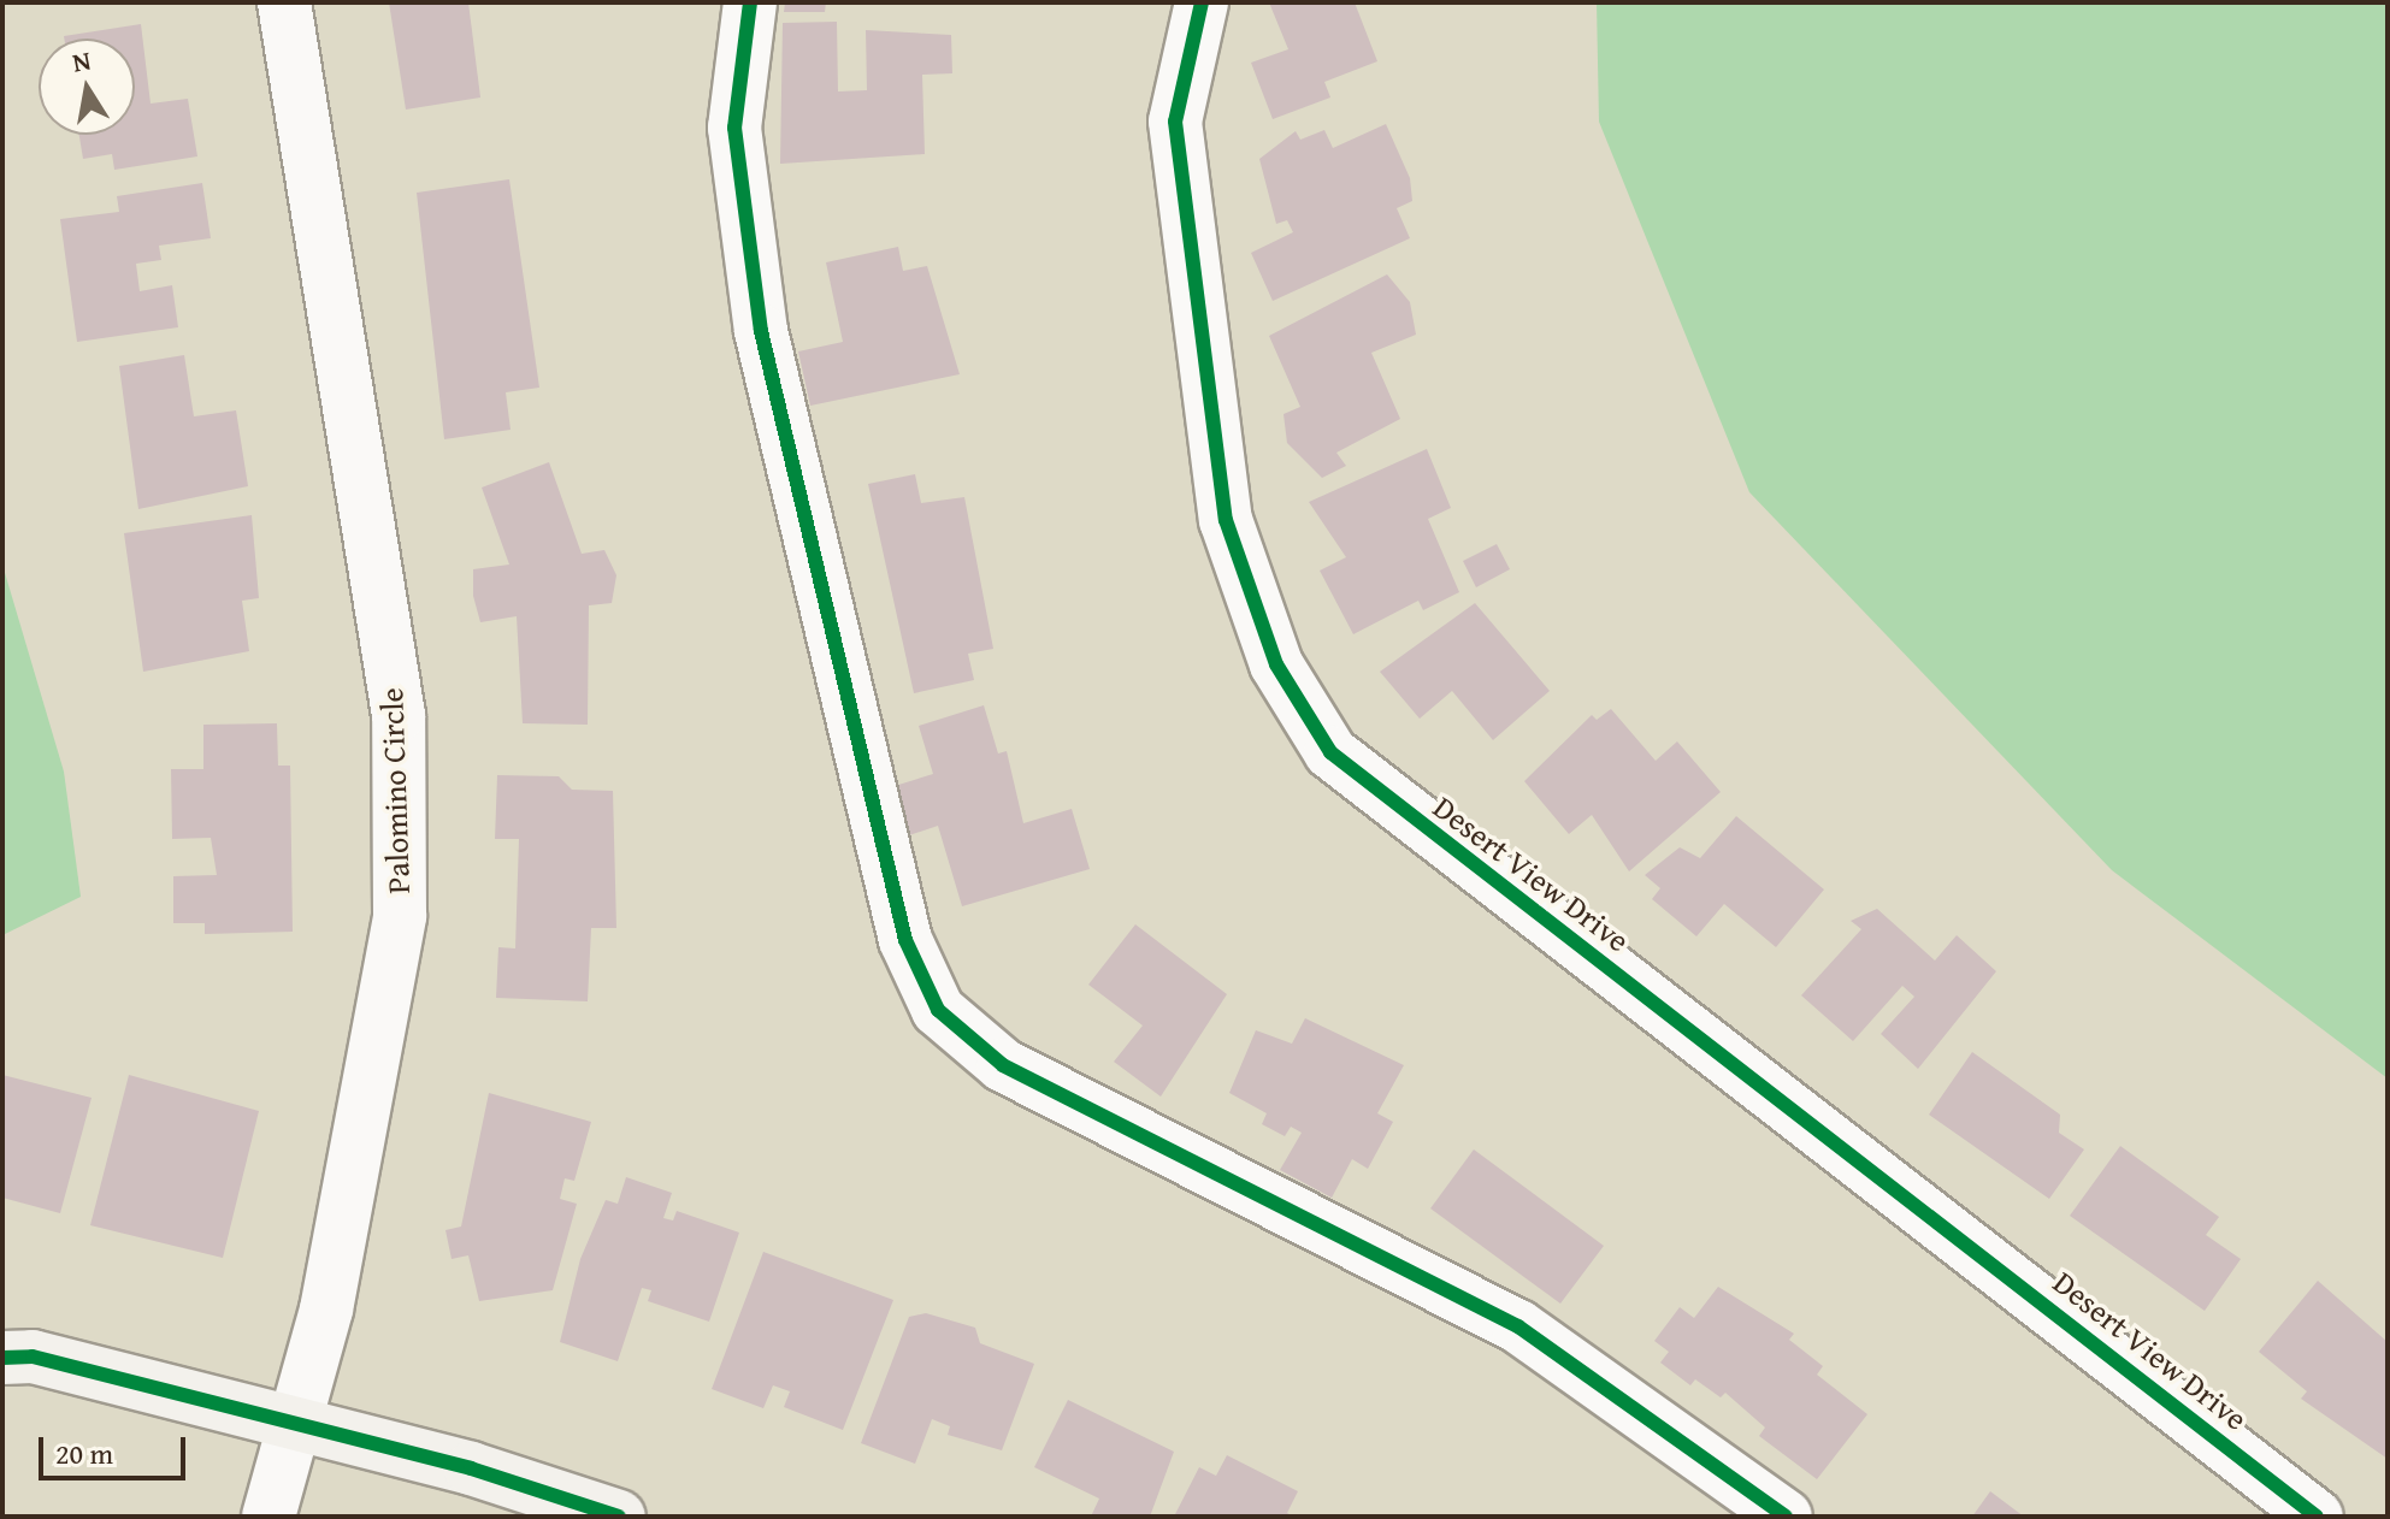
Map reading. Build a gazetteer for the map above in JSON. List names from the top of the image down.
{
  "streets": {
    "street": ["Palomino Circle", "Desert View Drive"]
  },
  "scale_bar": "20 m",
  "north": "top"
}
